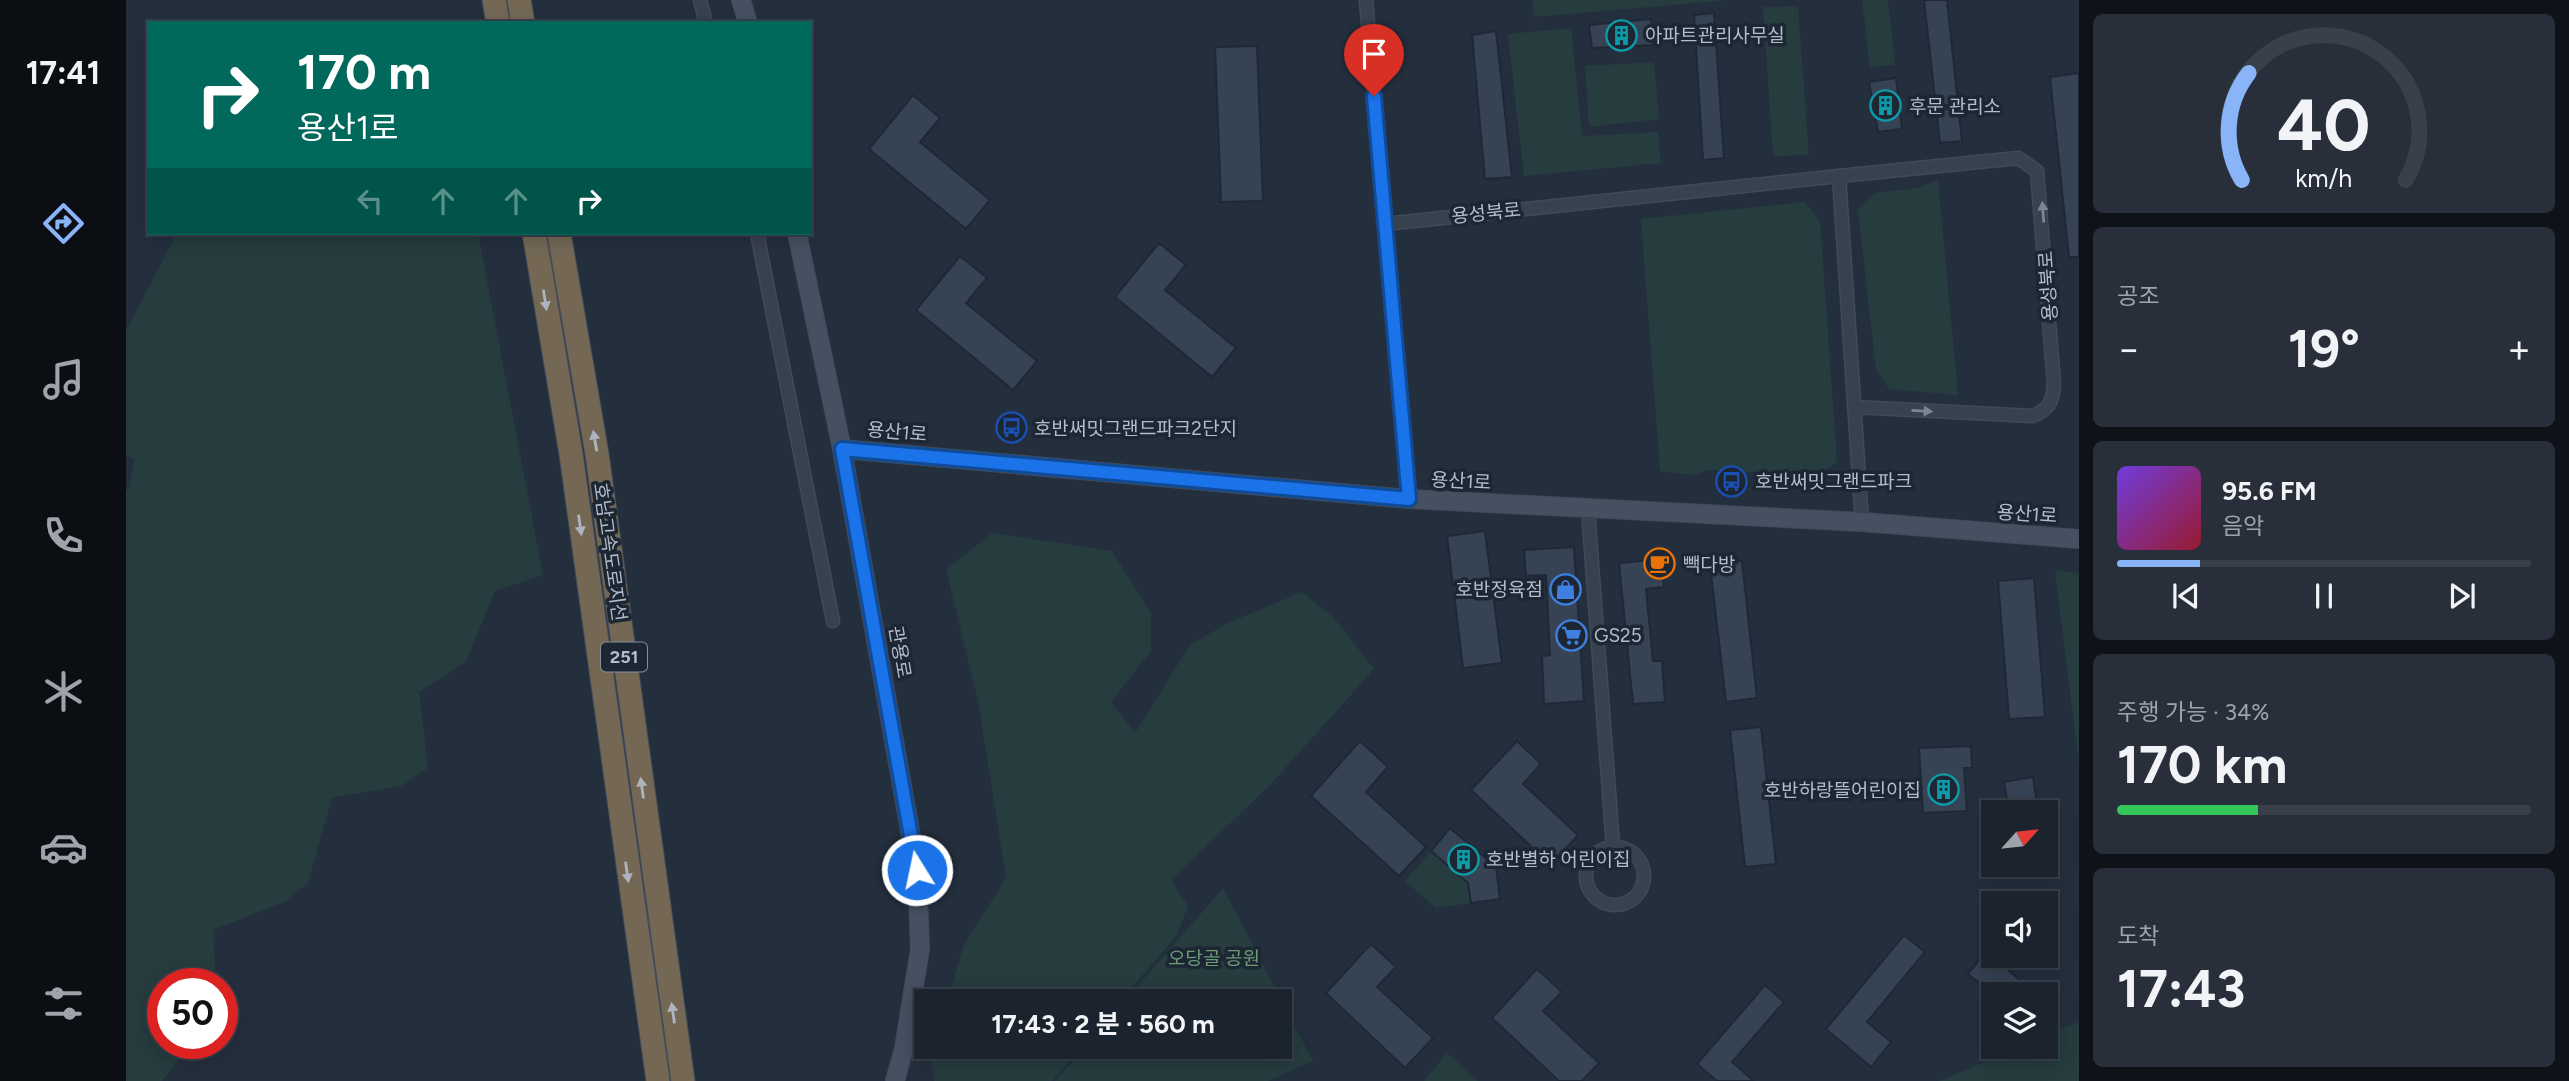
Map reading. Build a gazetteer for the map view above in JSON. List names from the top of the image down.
{
  "streets": {
    "highway": ["호남고속도로지선", "251"],
    "main road": ["용산1로", "관용로"],
    "street": ["용성북로"]
  },
  "crossings": [
    ["용산1로", "관용로"]
  ],
  "parks": ["오당골 공원"],
  "places": {
    "building": [
      "아파트관리사무실",
      "후문 관리소",
      "호반하랑뜰어린이집",
      "호반별하 어린이집"
    ],
    "bus stop": ["호반써밋그랜드파크2단지", "호반써밋그랜드파크"],
    "cafe": ["빽다방"],
    "shop": ["호반정육점"],
    "supermarket": ["GS25"]
  },
  "north": "top right",
  "page": {
    "tabs": "17:41",
    "turn": ["170 m", "용산1로"],
    "tile": [
      "공조",
      ["주행 가능 · 34%", "170 km"],
      ["도착", "17:43"]
    ],
    "heat": ["−", "19°", "+"],
    "song": ["95.6 FM", "음악"],
    "limit": "50",
    "trip": "17:43 · 2 분 · 560 m",
    "gauge": ["40", "km/h"]
  }
}
